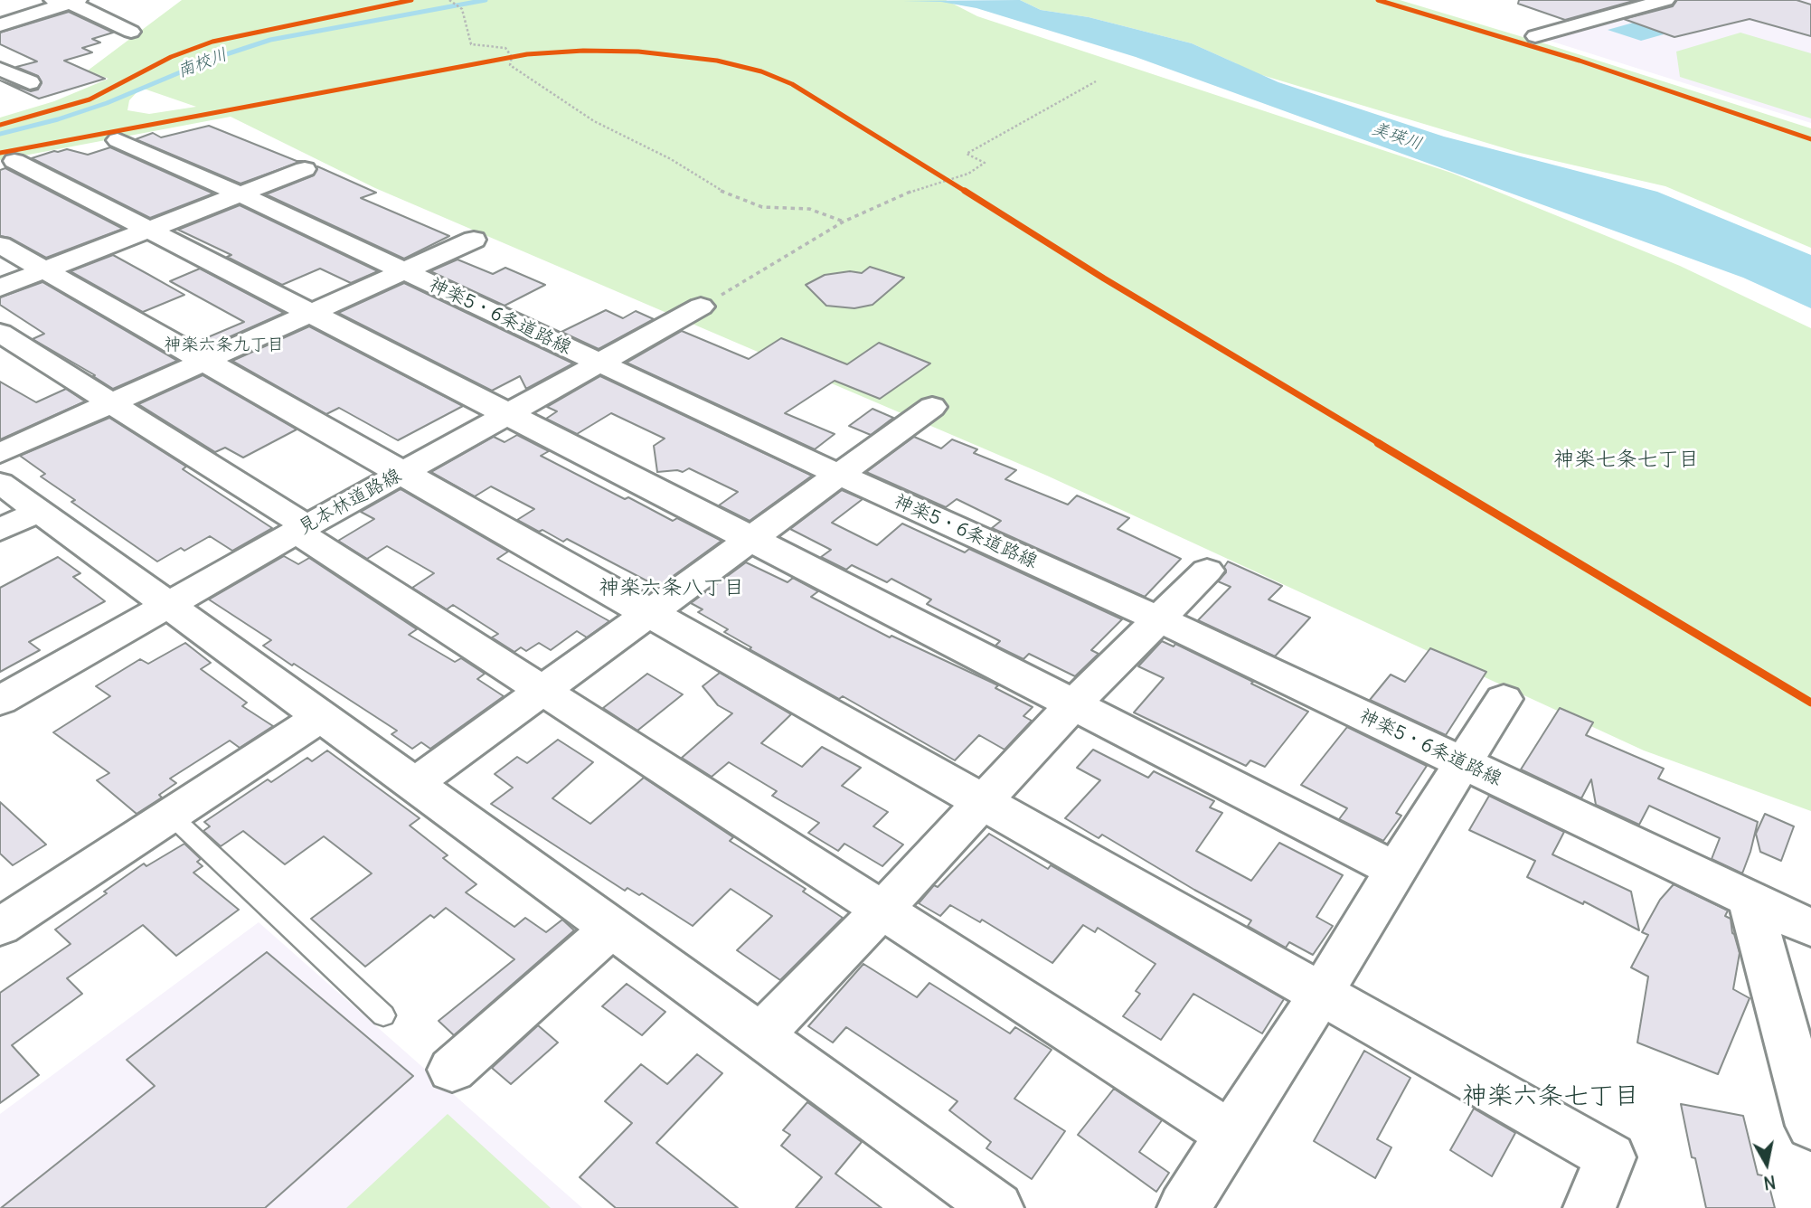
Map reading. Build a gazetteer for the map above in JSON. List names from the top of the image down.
{
  "streets": {
    "street": ["神楽5・6条道路線", "見本林道路線"]
  },
  "crossings": [
    ["神楽5・6条道路線", "見本林道路線"]
  ],
  "districts": [
    "神楽六条九丁目",
    "神楽七条七丁目",
    "神楽六条八丁目",
    "神楽六条七丁目"
  ],
  "water": ["南校川", "美瑛川"],
  "north": "bottom"
}
